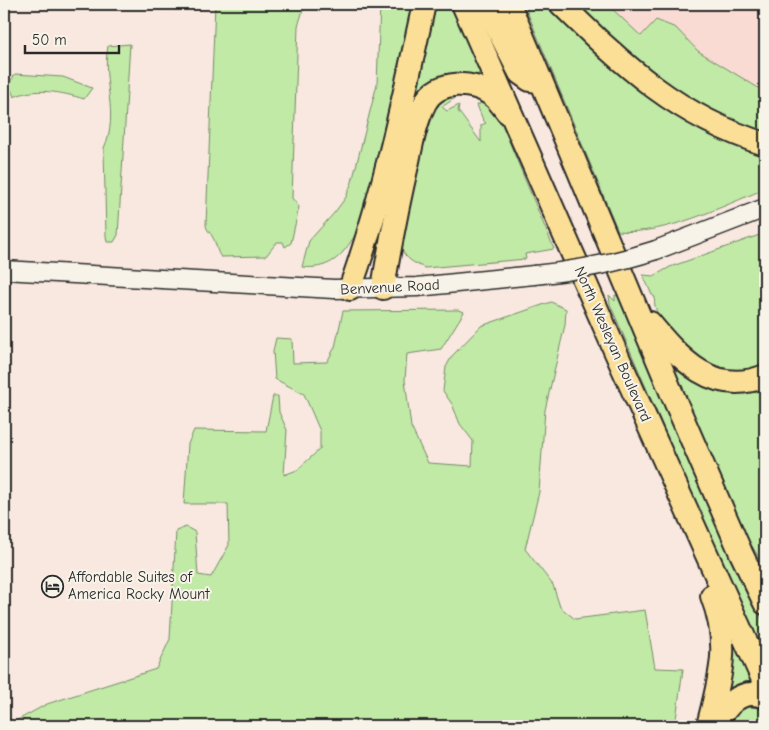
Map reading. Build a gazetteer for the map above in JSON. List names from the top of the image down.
{
  "streets": {
    "highway": ["North Wesleyan Boulevard"],
    "main road": ["Benvenue Road"]
  },
  "places": {
    "hotel": ["Affordable Suites of America Rocky Mount"]
  },
  "scale_bar": "50 m"
}
